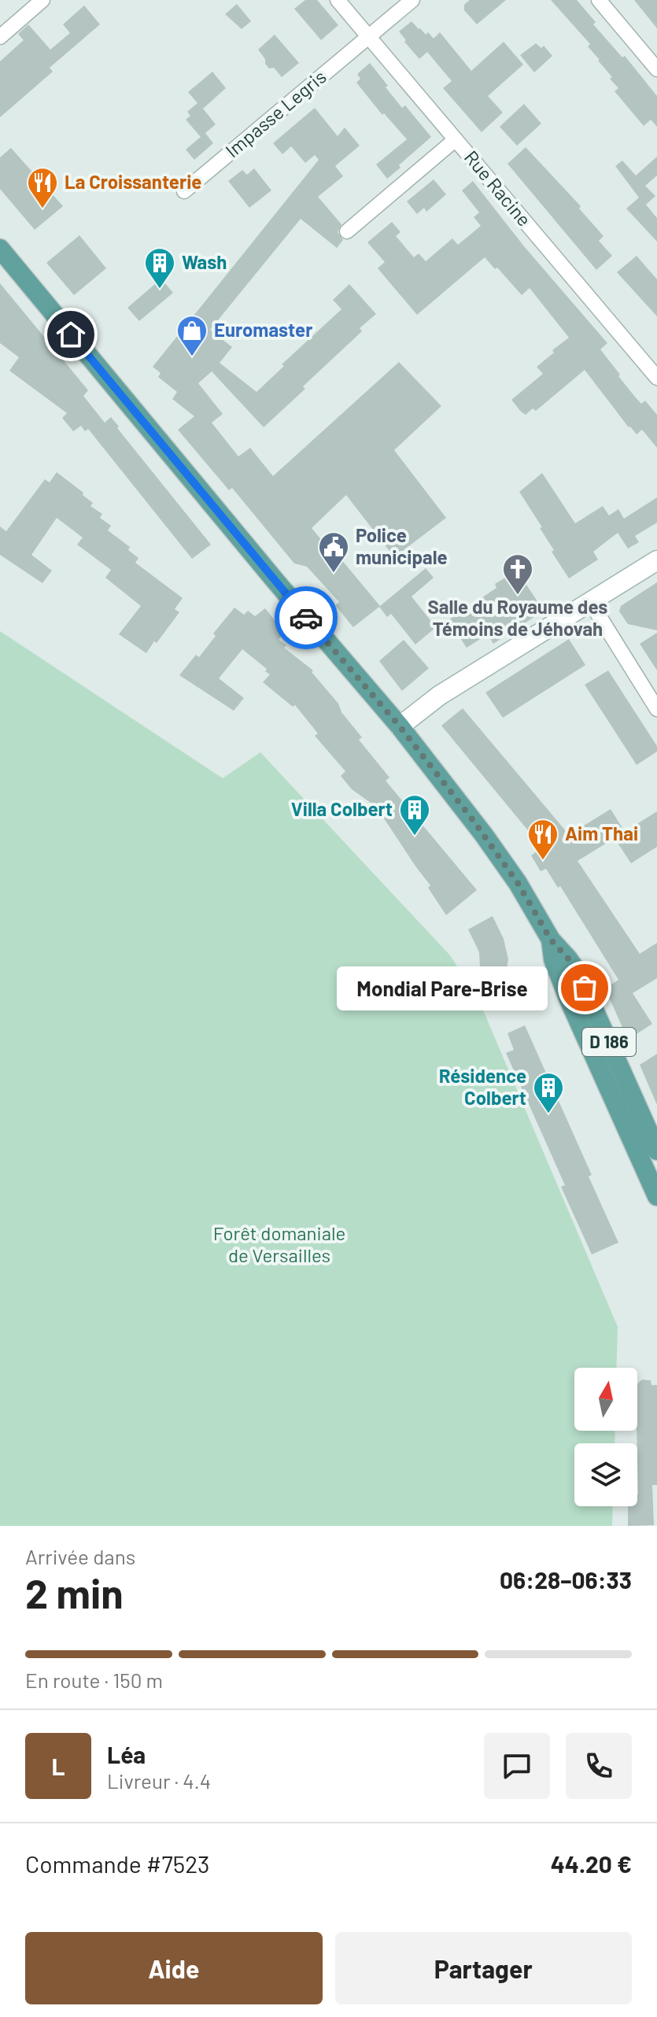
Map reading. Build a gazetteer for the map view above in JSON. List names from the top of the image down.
{
  "streets": {
    "main road": ["D 186"],
    "street": ["Impasse Legris", "Rue Racine"]
  },
  "crossings": [
    ["Impasse Legris", "Rue Racine"]
  ],
  "parks": ["Forêt domaniale de Versailles"],
  "places": {
    "restaurant": ["La Croissanterie", "Aim Thai"],
    "building": ["Wash", "Villa Colbert", "Résidence Colbert"],
    "shop": ["Euromaster"],
    "public building": ["Police municipale"],
    "church": ["Salle du Royaume des Témoins de Jéhovah"],
    "other": ["Mondial Pare-Brise"]
  },
  "north": "top",
  "page": {
    "bubble": "Mondial Pare-Brise",
    "heading": ["2 min", "Arrivée dans", "06:28–06:33"],
    "panel": [
      "Léa",
      "Livreur · 4.4",
      "Commande #7523",
      "44.20 €"
    ],
    "bar": "En route · 150 m",
    "round": "L",
    "buttons": ["Aide", "Partager"]
  }
}
